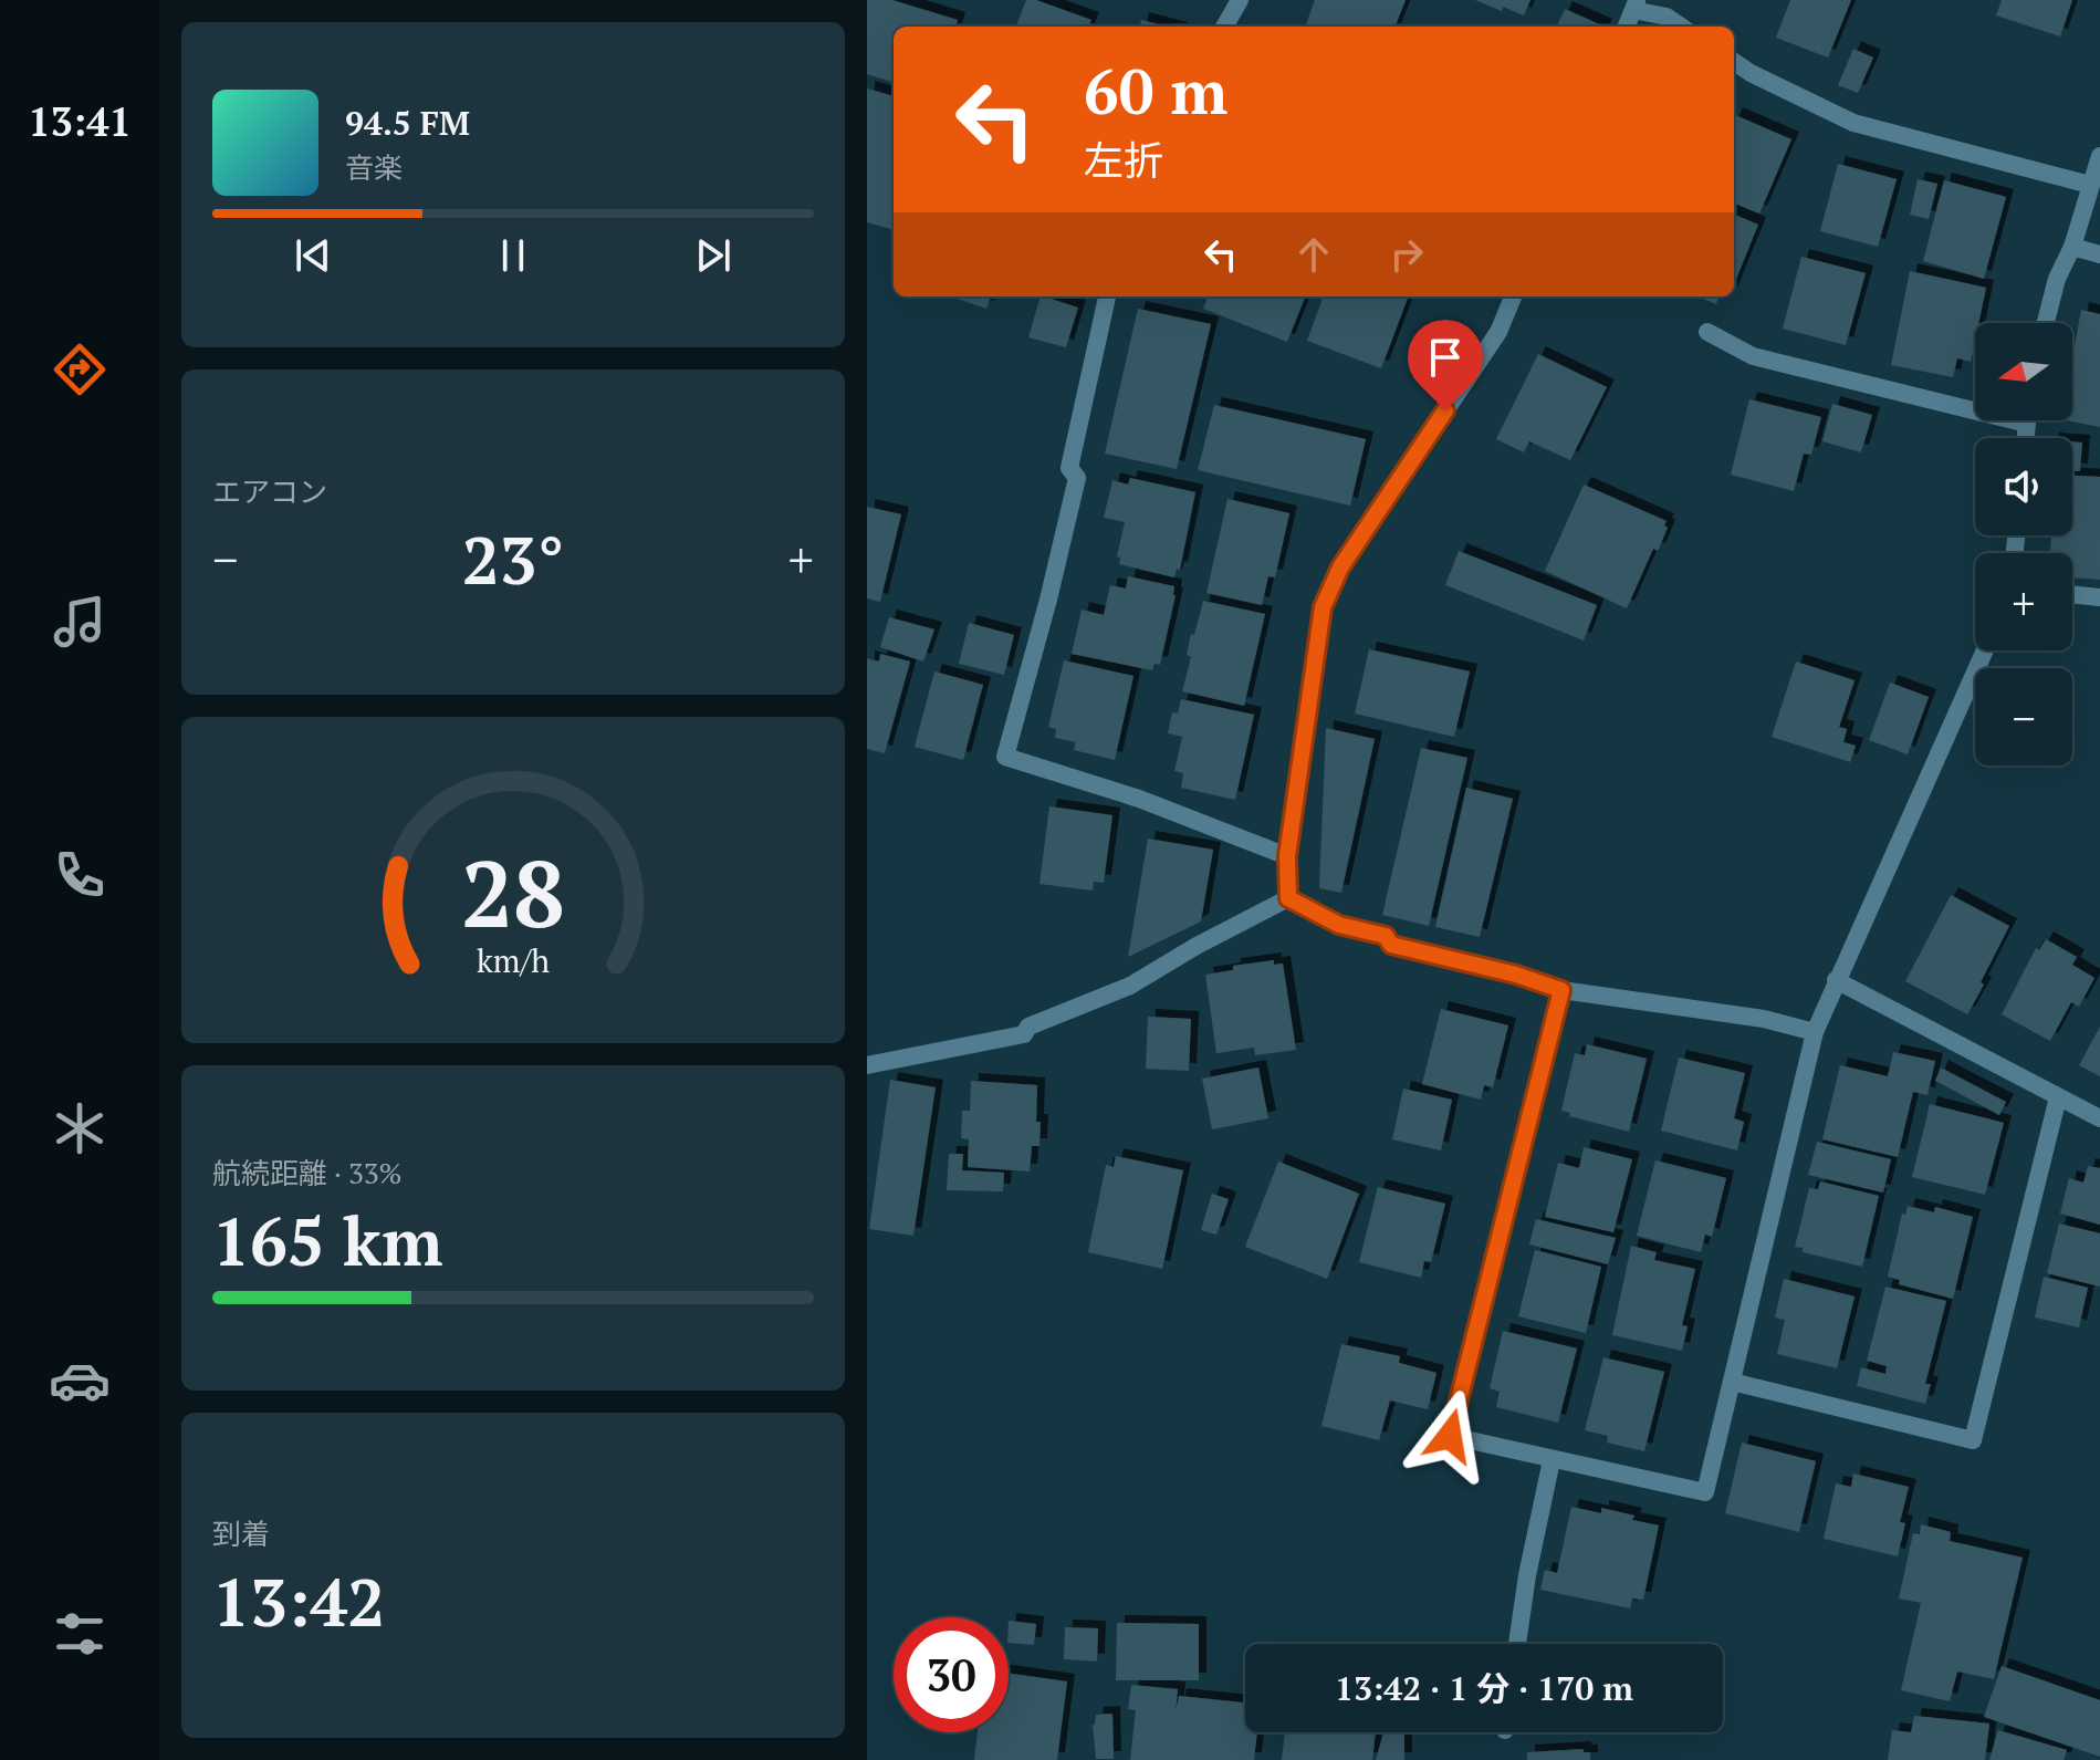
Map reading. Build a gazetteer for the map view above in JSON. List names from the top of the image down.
{
  "north": "left",
  "page": {
    "tabs": "13:41",
    "turn": ["60 m", "左折"],
    "song": ["94.5 FM", "音楽"],
    "map_buttons": ["+", "−"],
    "tile": [
      "エアコン",
      ["航続距離 · 33%", "165 km"],
      ["到着", "13:42"]
    ],
    "heat": ["−", "23°", "+"],
    "limit": "30",
    "trip": "13:42 · 1 分 · 170 m",
    "gauge": ["28", "km/h"]
  }
}
